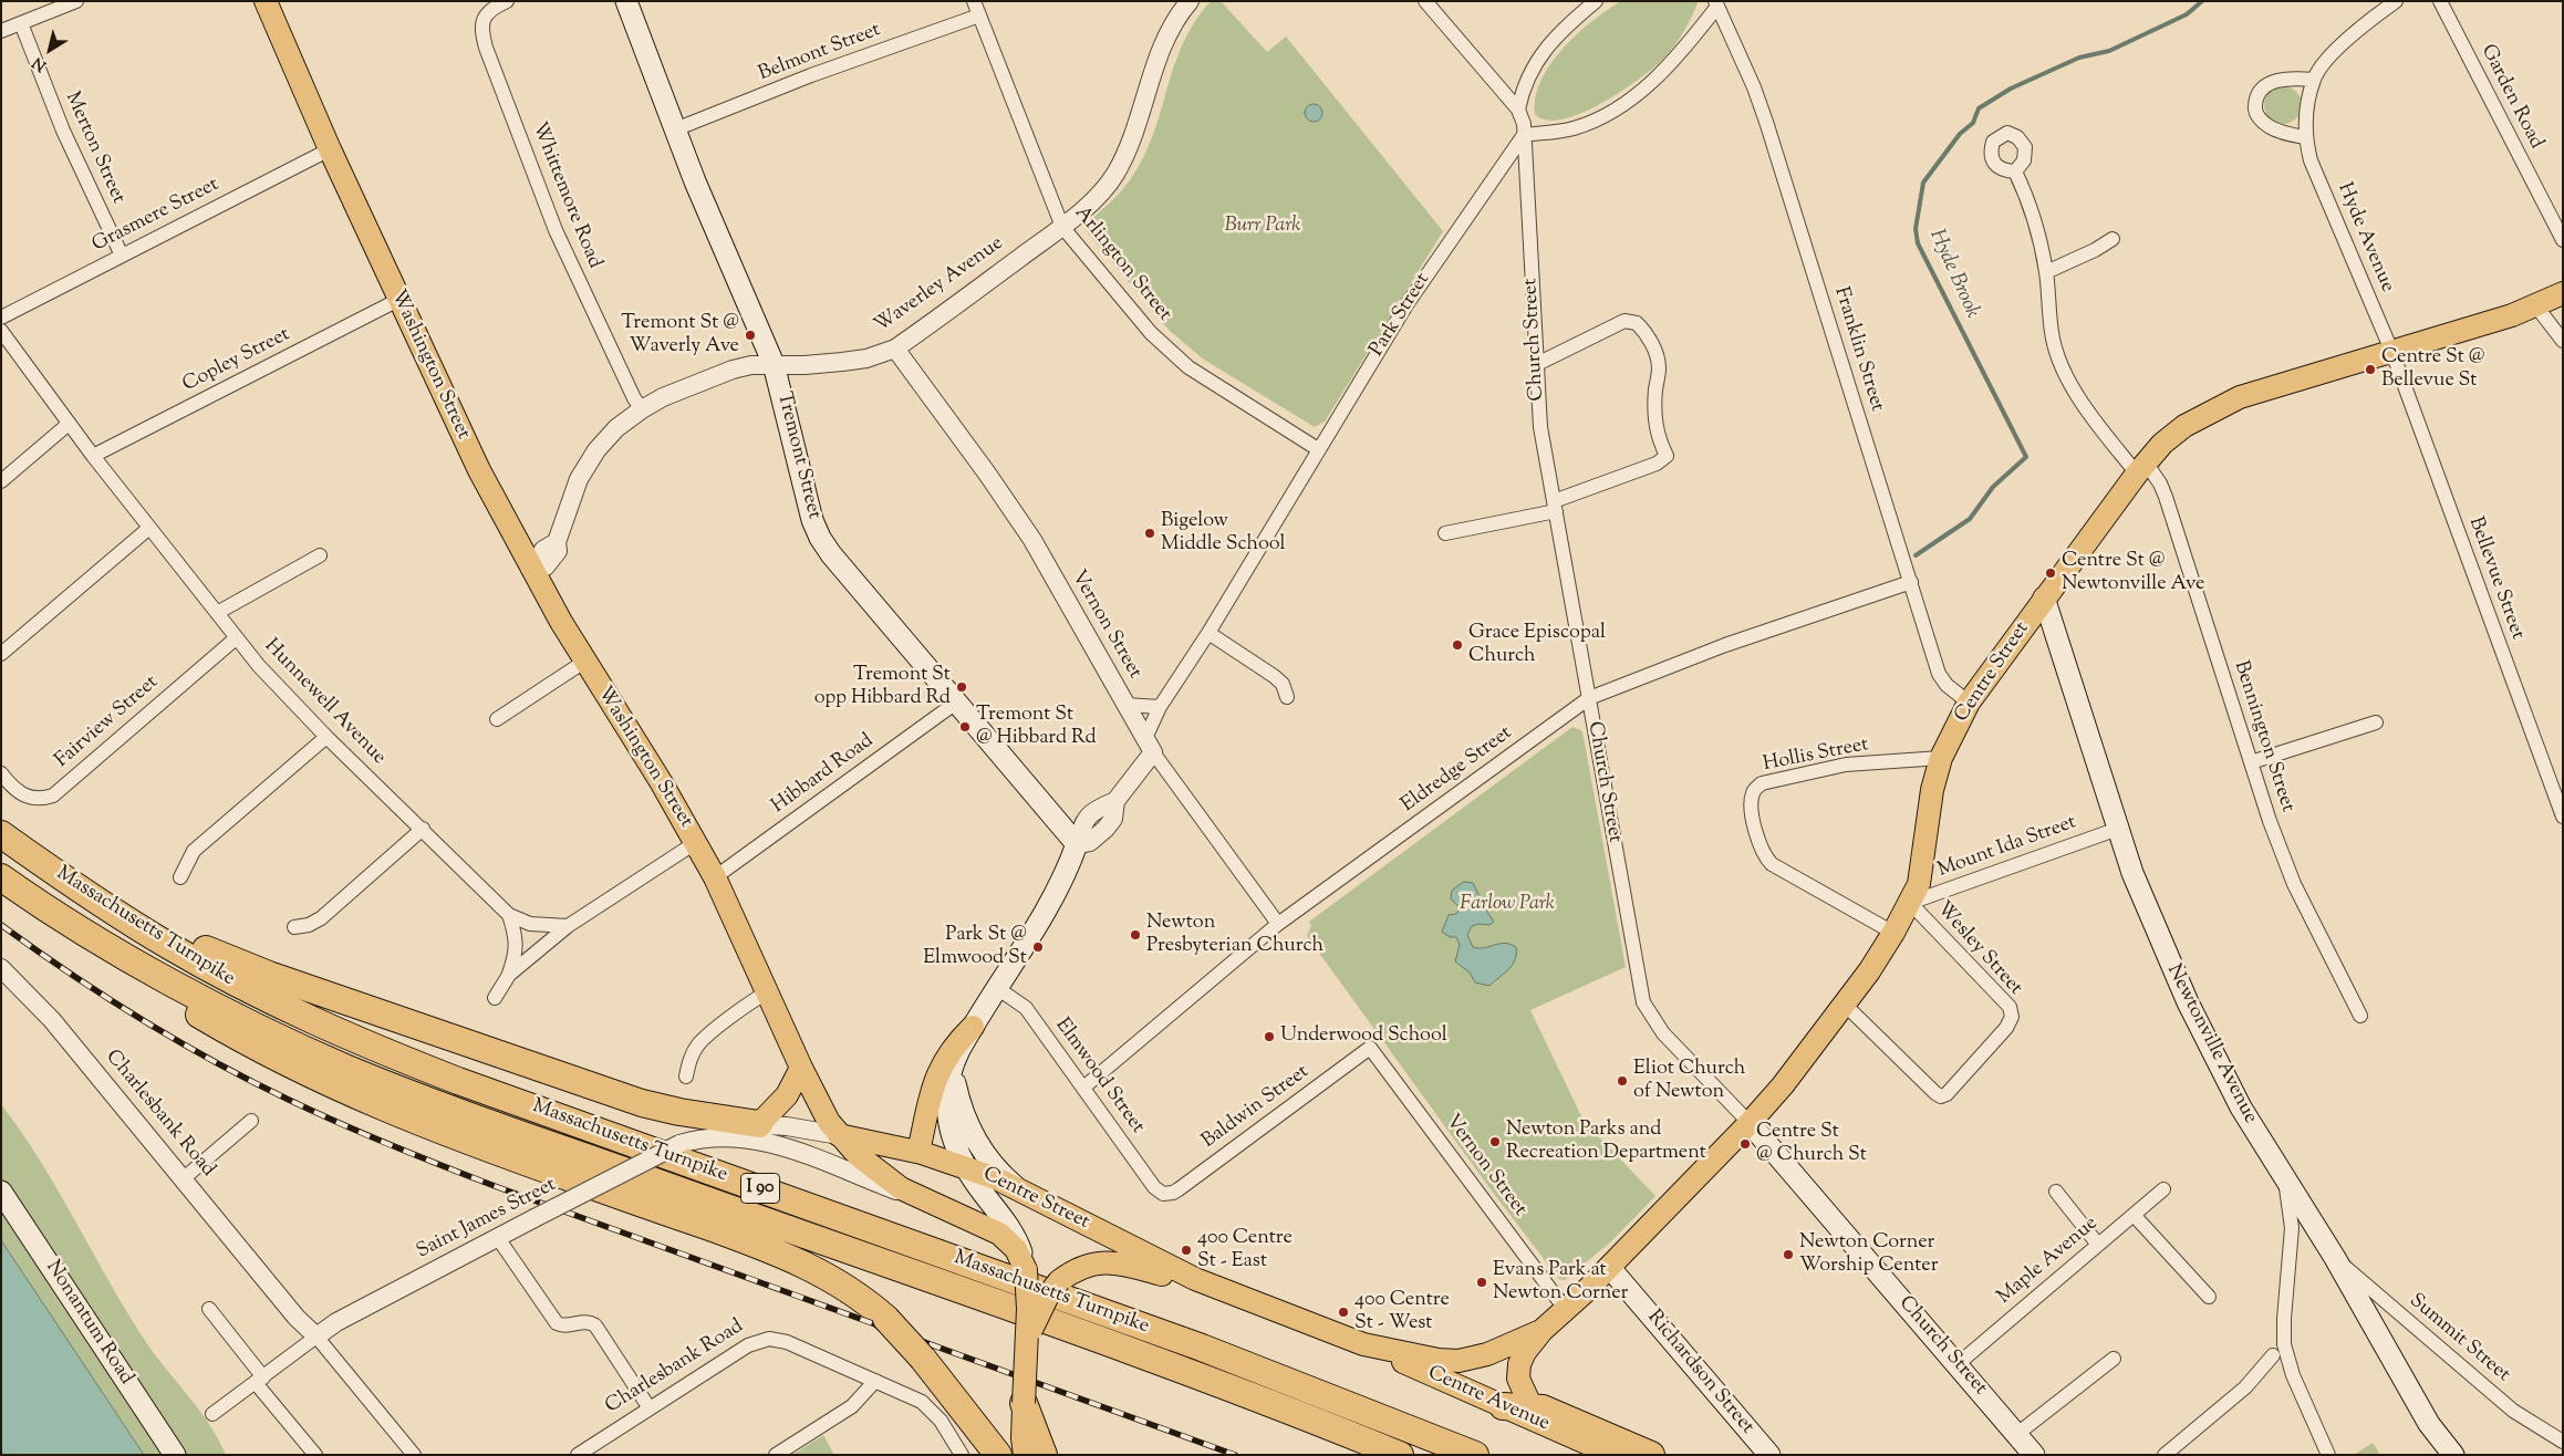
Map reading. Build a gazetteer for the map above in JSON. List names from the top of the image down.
{
  "streets": {
    "highway": ["Massachusetts Turnpike", "I 90"],
    "main road": [
      "Park Street",
      "Church Street",
      "Washington Street",
      "Tremont Street",
      "Centre Street",
      "Newtonville Avenue",
      "Nonantum Road",
      "Richardson Street",
      "Centre Avenue"
    ],
    "street": [
      "Belmont Street",
      "Garden Road",
      "Merton Street",
      "Whittemore Road",
      "Grasmere Street",
      "Hyde Avenue",
      "Arlington Street",
      "Waverley Avenue",
      "Franklin Street",
      "Copley Street",
      "Bellevue Street",
      "Vernon Street",
      "Hunnewell Avenue",
      "Fairview Street",
      "Bennington Street",
      "Hollis Street",
      "Eldredge Street",
      "Hibbard Road",
      "Mount Ida Street",
      "Wesley Street",
      "Elmwood Street",
      "Baldwin Street",
      "Charlesbank Road",
      "Saint James Street",
      "Maple Avenue",
      "Summit Street"
    ]
  },
  "crossings": [
    ["Belmont Street", "Arlington Street"],
    ["Belmont Street", "Tremont Street"],
    ["Merton Street", "Grasmere Street"],
    ["Whittemore Road", "Waverley Avenue"],
    ["Grasmere Street", "Washington Street"],
    ["Hyde Avenue", "Bellevue Street"],
    ["Hyde Avenue", "Centre Street"],
    ["Arlington Street", "Waverley Avenue"],
    ["Arlington Street", "Park Street"],
    ["Waverley Avenue", "Washington Street"],
    ["Waverley Avenue", "Tremont Street"],
    ["Waverley Avenue", "Vernon Street"],
    ["Park Street", "Church Street"],
    ["Park Street", "Washington Street"],
    ["Park Street", "Tremont Street"],
    ["Park Street", "Vernon Street"],
    ["Park Street", "Centre Street"],
    ["Park Street", "Elmwood Street"],
    ["Church Street", "Centre Street"],
    ["Church Street", "Eldredge Street"],
    ["Church Street", "Maple Avenue"],
    ["Franklin Street", "Centre Street"],
    ["Franklin Street", "Eldredge Street"],
    ["Copley Street", "Washington Street"],
    ["Copley Street", "Hunnewell Avenue"],
    ["Washington Street", "Centre Street"],
    ["Washington Street", "Hibbard Road"],
    ["Washington Street", "Saint James Street"],
    ["Tremont Street", "Hibbard Road"],
    ["Bellevue Street", "Centre Street"],
    ["Vernon Street", "Centre Street"],
    ["Vernon Street", "Eldredge Street"],
    ["Vernon Street", "Baldwin Street"],
    ["Centre Street", "Bennington Street"],
    ["Centre Street", "Hollis Street"],
    ["Centre Street", "Mount Ida Street"],
    ["Centre Street", "Wesley Street"],
    ["Centre Street", "Newtonville Avenue"],
    ["Centre Street", "Saint James Street"],
    ["Centre Street", "Richardson Street"],
    ["Centre Street", "Centre Avenue"],
    ["Hunnewell Avenue", "Fairview Street"],
    ["Eldredge Street", "Elmwood Street"],
    ["Mount Ida Street", "Wesley Street"],
    ["Mount Ida Street", "Newtonville Avenue"],
    ["Newtonville Avenue", "Summit Street"],
    ["Elmwood Street", "Baldwin Street"],
    ["Charlesbank Road", "Saint James Street"]
  ],
  "water": ["Hyde Brook"],
  "parks": ["Burr Park", "Farlow Park"],
  "places": [
    "Tremont St @ Waverly Ave",
    "Centre St @ Bellevue St",
    "Bigelow Middle School",
    "Centre St @ Newtonville Ave",
    "Grace Episcopal Church",
    "Tremont St opp Hibbard Rd",
    "Tremont St @ Hibbard Rd",
    "Newton Presbyterian Church",
    "Park St @ Elmwood St",
    "Underwood School",
    "Eliot Church of Newton",
    "Newton Parks and Recreation Department",
    "Centre St @ Church St",
    "400 Centre St - East",
    "Newton Corner Worship Center",
    "Evans Park at Newton Corner",
    "400 Centre St - West"
  ],
  "north": "bottom left"
}
